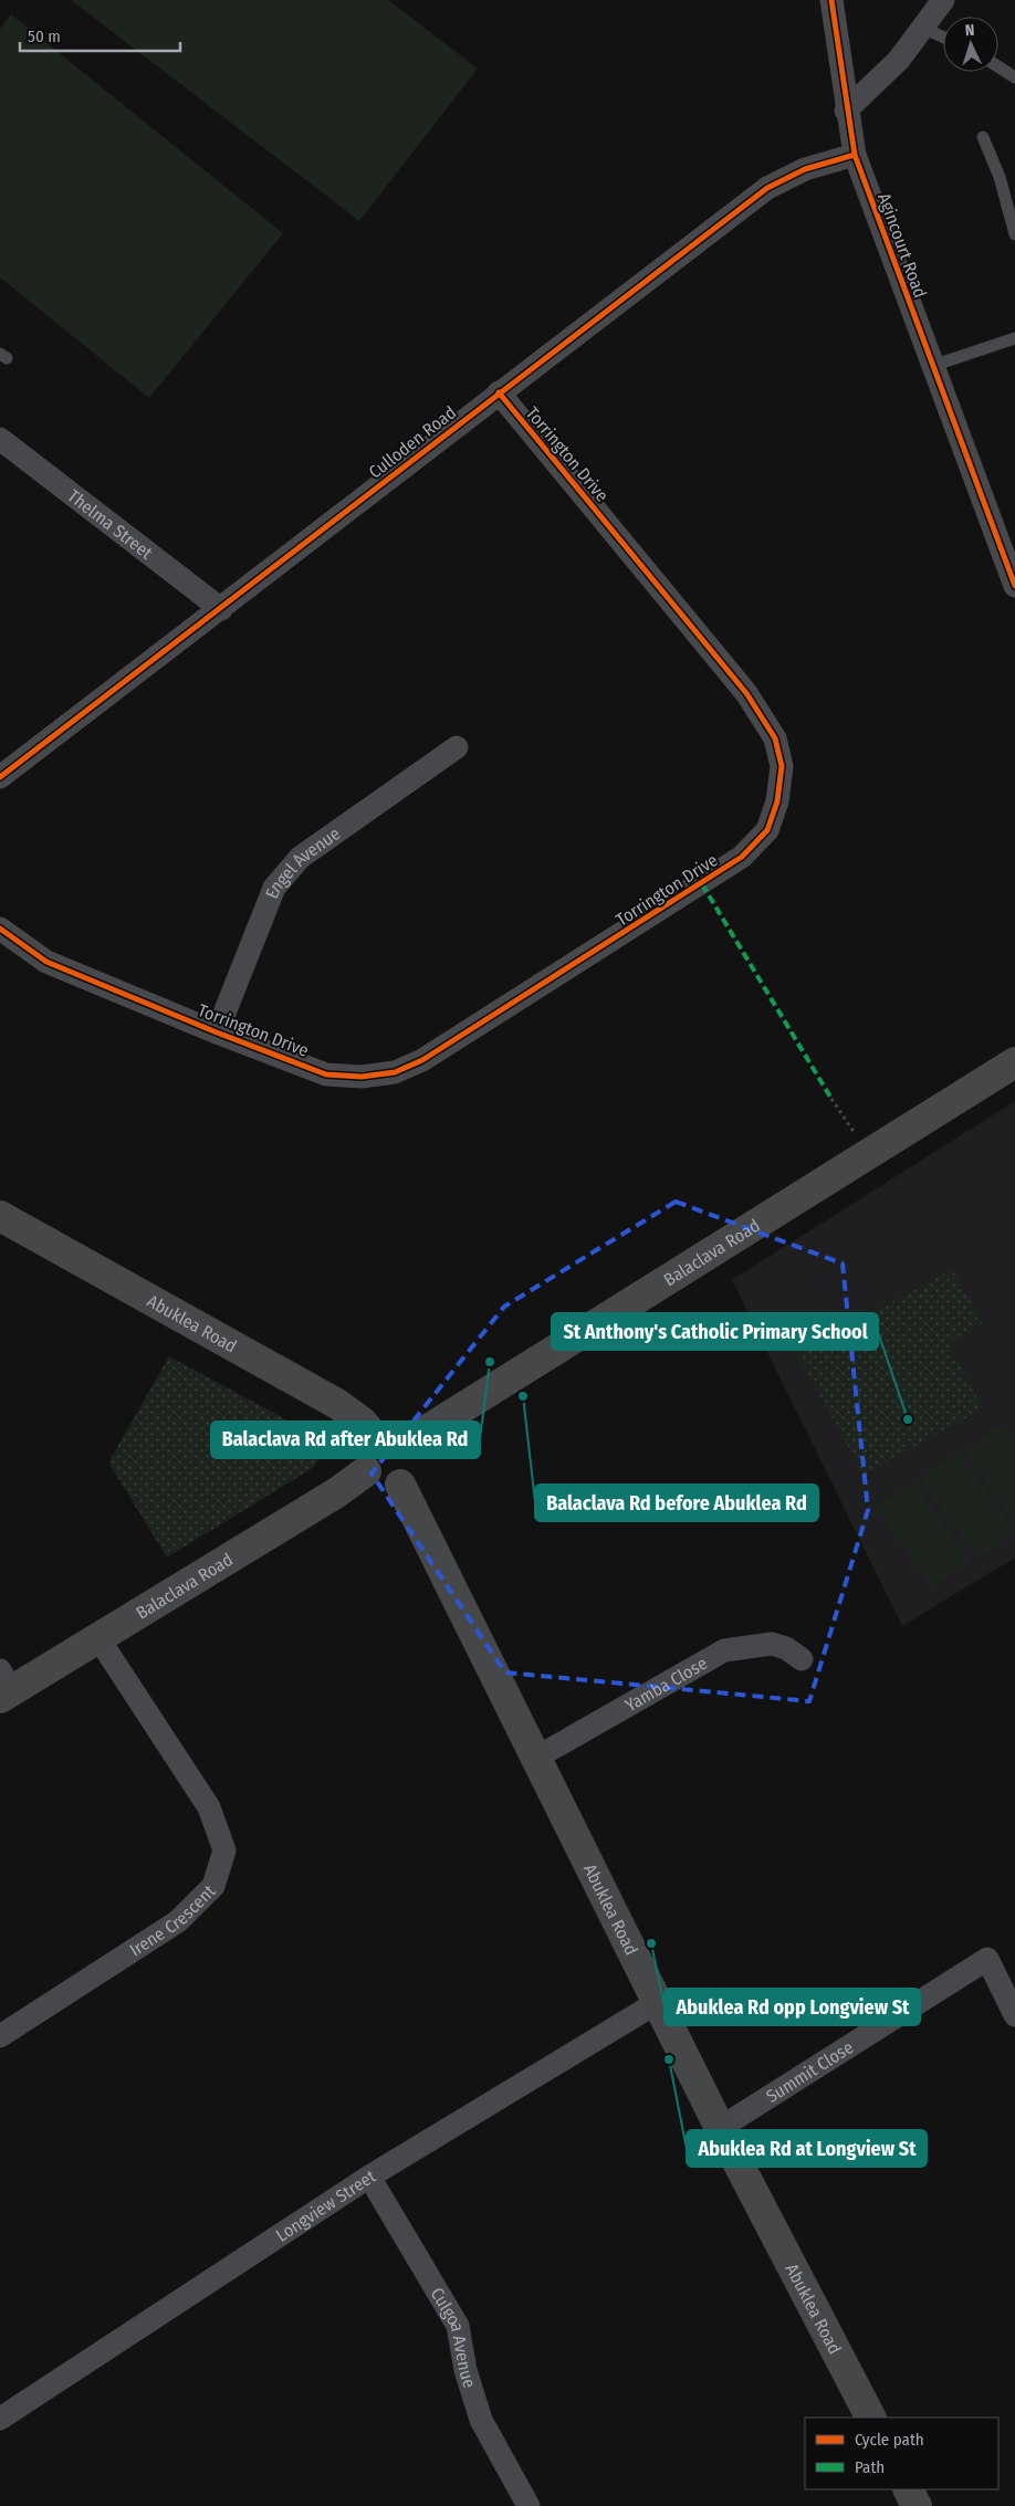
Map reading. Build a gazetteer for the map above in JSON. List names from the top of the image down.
{
  "streets": {
    "street": [
      "Agincourt Road",
      "Culloden Road",
      "Torrington Drive",
      "Thelma Street",
      "Engel Avenue",
      "Balaclava Road",
      "Abuklea Road",
      "Yamba Close",
      "Irene Crescent",
      "Summit Close",
      "Longview Street",
      "Culgoa Avenue"
    ]
  },
  "crossings": [
    ["Agincourt Road", "Culloden Road"],
    ["Culloden Road", "Torrington Drive"],
    ["Culloden Road", "Thelma Street"],
    ["Torrington Drive", "Engel Avenue"],
    ["Balaclava Road", "Abuklea Road"],
    ["Balaclava Road", "Irene Crescent"],
    ["Abuklea Road", "Yamba Close"],
    ["Abuklea Road", "Summit Close"],
    ["Abuklea Road", "Longview Street"],
    ["Longview Street", "Culgoa Avenue"]
  ],
  "places": [
    "Balaclava Rd after Abuklea Rd",
    "Balaclava Rd before Abuklea Rd",
    "St Anthony's Catholic Primary School",
    "Abuklea Rd opp Longview St",
    "Abuklea Rd at Longview St"
  ],
  "legend": ["Cycle path", "Path"],
  "scale_bar": "50 m",
  "north": "top"
}
